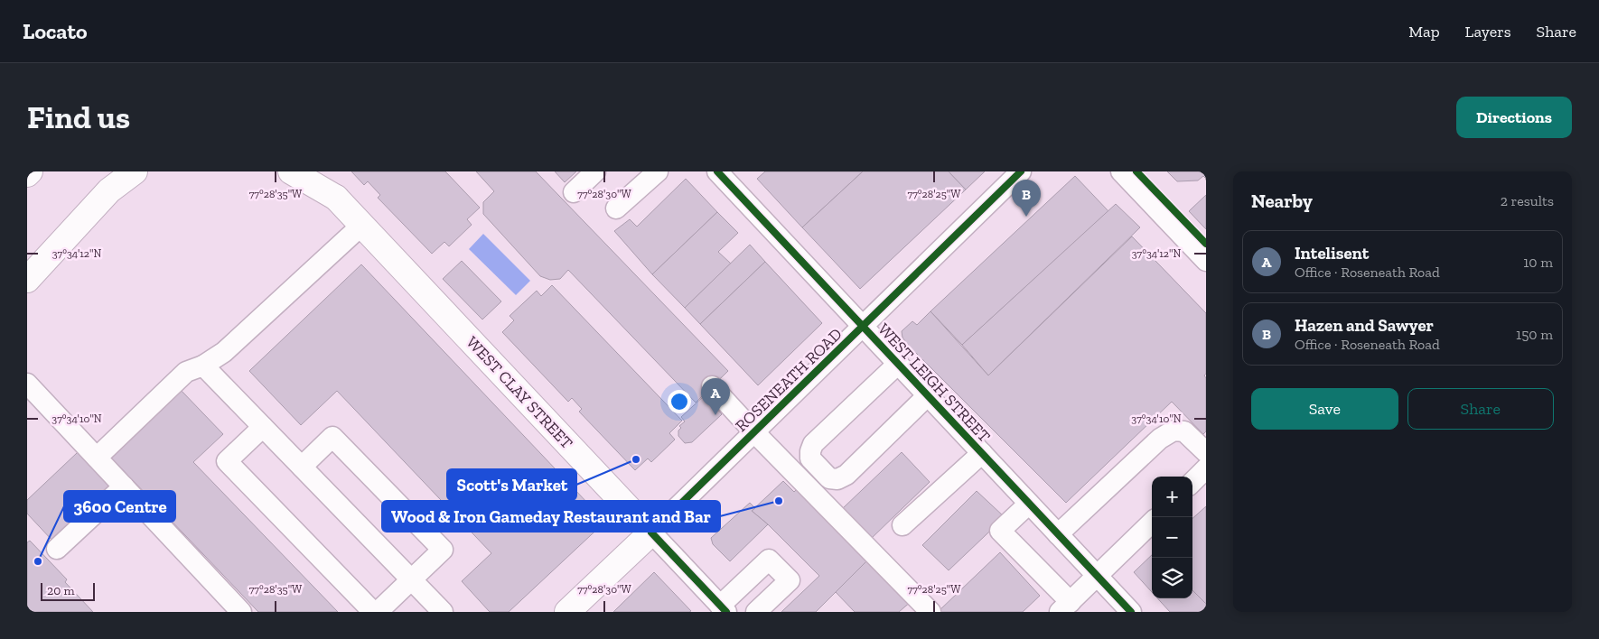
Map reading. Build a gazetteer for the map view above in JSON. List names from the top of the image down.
{
  "streets": {
    "main road": ["ROSENEATH ROAD", "WEST CLAY STREET"],
    "street": ["WEST LEIGH STREET"]
  },
  "crossings": [
    ["ROSENEATH ROAD", "WEST LEIGH STREET"],
    ["ROSENEATH ROAD", "WEST CLAY STREET"]
  ],
  "places": ["Scott's Market", "Wood & Iron Gameday Restaurant and Bar", "3600 Centre"],
  "scale_bar": "20 m",
  "page": {
    "header": "Locato",
    "nav": ["Map", "Layers", "Share"],
    "buttons": [
      "Directions",
      ["Save", "Share"]
    ],
    "title": "Find us",
    "heading": ["Nearby", "2 results"],
    "pins": ["B", "A"],
    "list": [
      {
        "mark": "A",
        "name": "Intelisent",
        "note": "Office · Roseneath Road",
        "value": "10 m"
      },
      {
        "mark": "B",
        "name": "Hazen and Sawyer",
        "note": "Office · Roseneath Road",
        "value": "150 m"
      }
    ],
    "map_buttons": ["+", "−"],
    "scale": "20 m"
  },
  "coordinates": [
    "77°28'35\"W",
    "77°28'30\"W",
    "77°28'25\"W",
    "37°34'12\"N",
    "37°34'10\"N"
  ]
}
